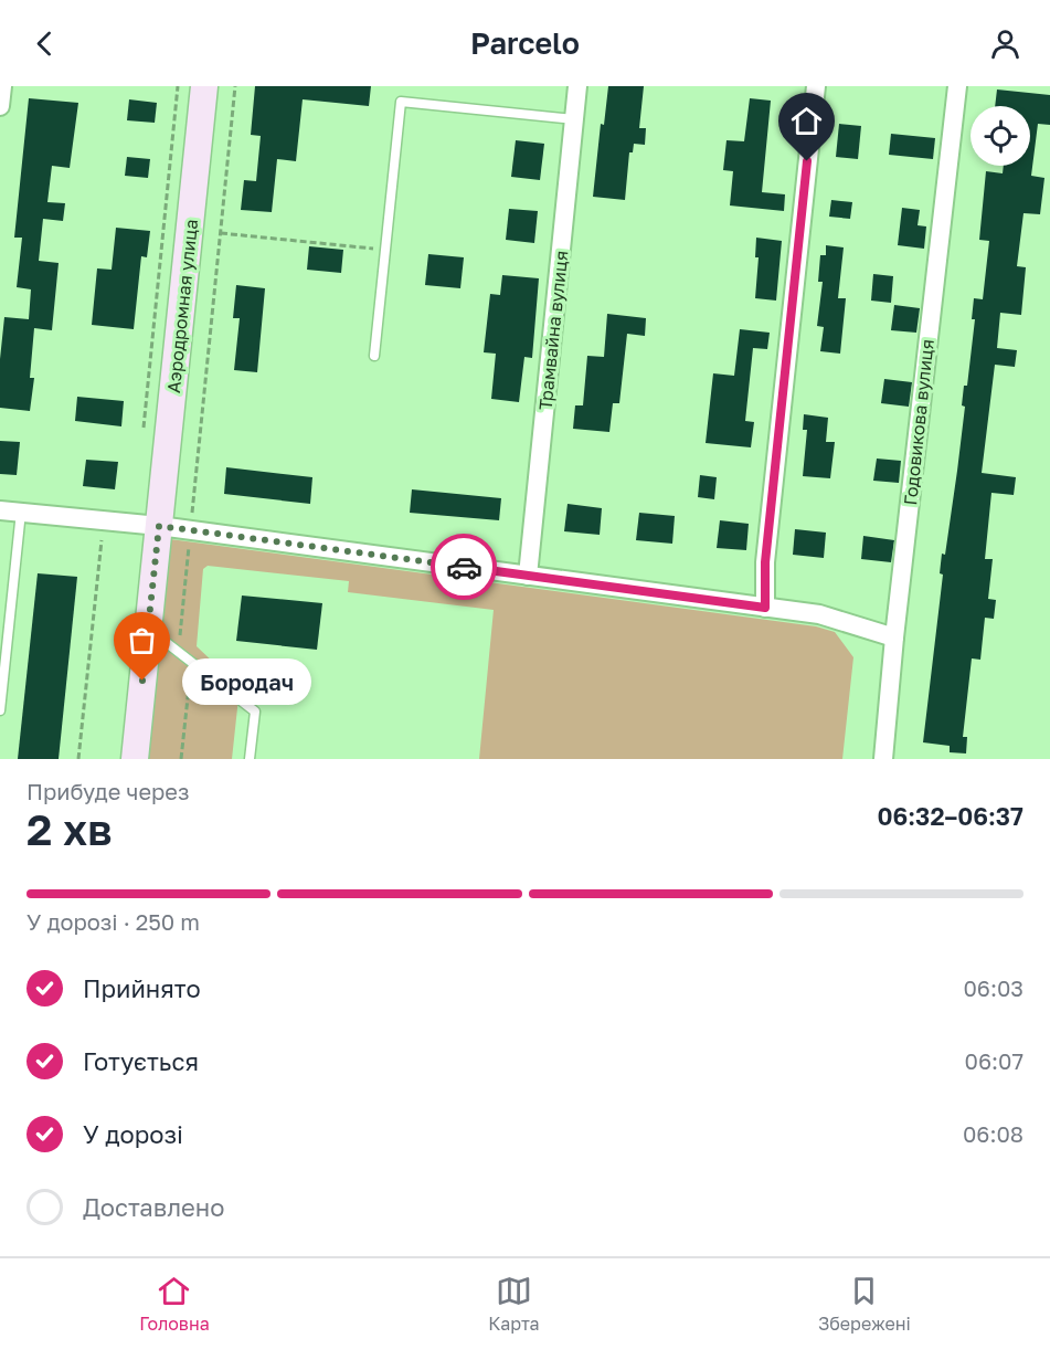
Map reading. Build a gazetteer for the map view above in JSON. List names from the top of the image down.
{
  "streets": {
    "main road": ["Аэродромная улица"],
    "street": ["Трамвайна вулиця", "Годовикова вулиця"]
  },
  "places": ["Бородач"],
  "page": {
    "header": "Parcelo",
    "bubble": "Бородач",
    "heading": ["2 хв", "Прибуде через", "06:32–06:37"],
    "bar": "У дорозі · 250 m",
    "list": [
      ["Прийнято", "06:03"],
      ["Готується", "06:07"],
      ["У дорозі", "06:08"],
      "Доставлено"
    ],
    "tabs": ["Головна", "Карта", "Збережені"]
  }
}
